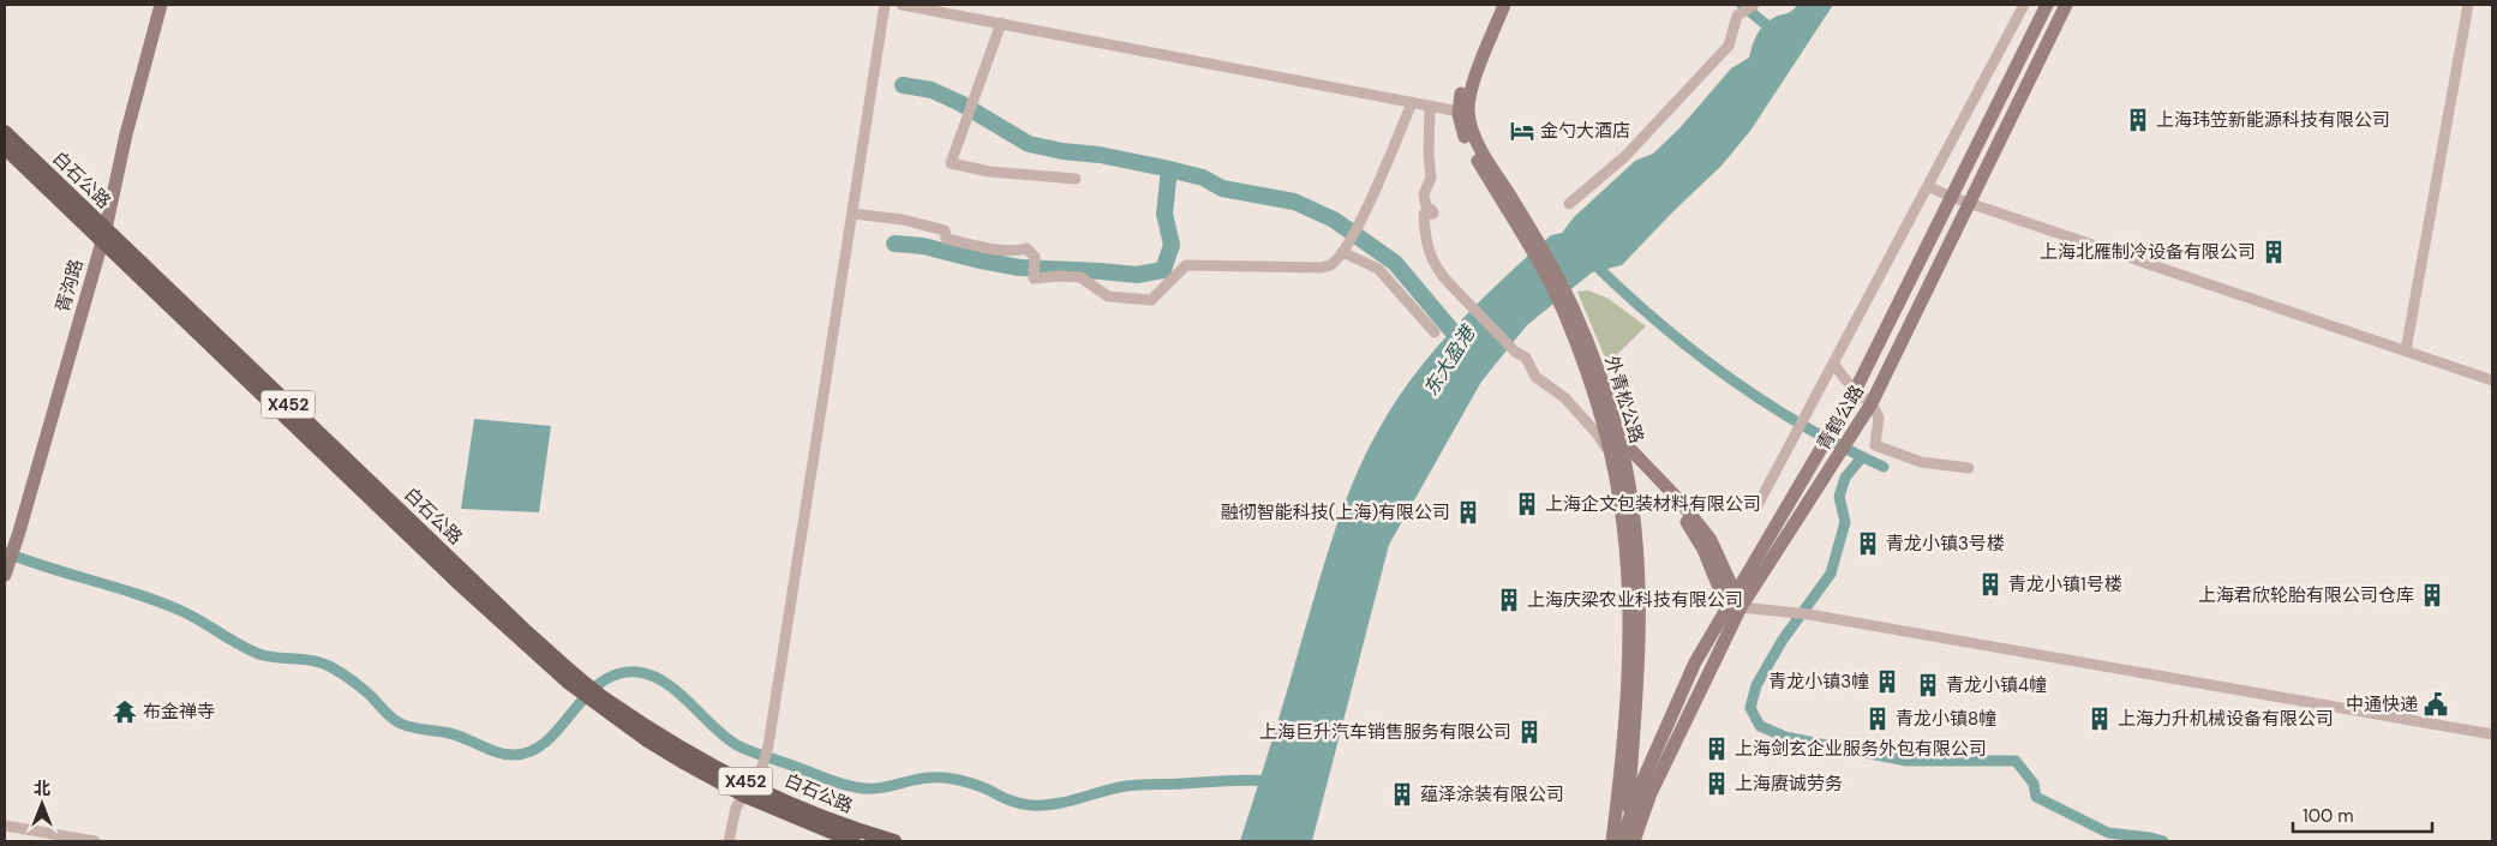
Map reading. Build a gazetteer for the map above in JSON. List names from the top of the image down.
{
  "streets": {
    "main road": [
      "白石公路",
      "胥沟路",
      "外青松公路",
      "X452",
      "青鹤公路"
    ]
  },
  "crossings": [
    ["白石公路", "胥沟路"],
    ["外青松公路", "青鹤公路"]
  ],
  "water": ["东大盈港"],
  "places": {
    "building": [
      "上海玮笠新能源科技有限公司",
      "上海北雁制冷设备有限公司",
      "上海企文包装材料有限公司",
      "融彻智能科技(上海)有限公司",
      "青龙小镇3号楼",
      "青龙小镇1号楼",
      "上海君欣轮胎有限公司仓库",
      "上海庆梁农业科技有限公司",
      "青龙小镇3幢",
      "青龙小镇4幢",
      "青龙小镇8幢",
      "上海力升机械设备有限公司",
      "上海巨升汽车销售服务有限公司",
      "上海剑玄企业服务外包有限公司",
      "上海赓诚劳务",
      "蕴泽涂装有限公司"
    ],
    "hotel": ["金勺大酒店"],
    "public building": ["中通快递"],
    "temple": ["布金禅寺"]
  },
  "scale_bar": "100 m",
  "north": "top"
}
